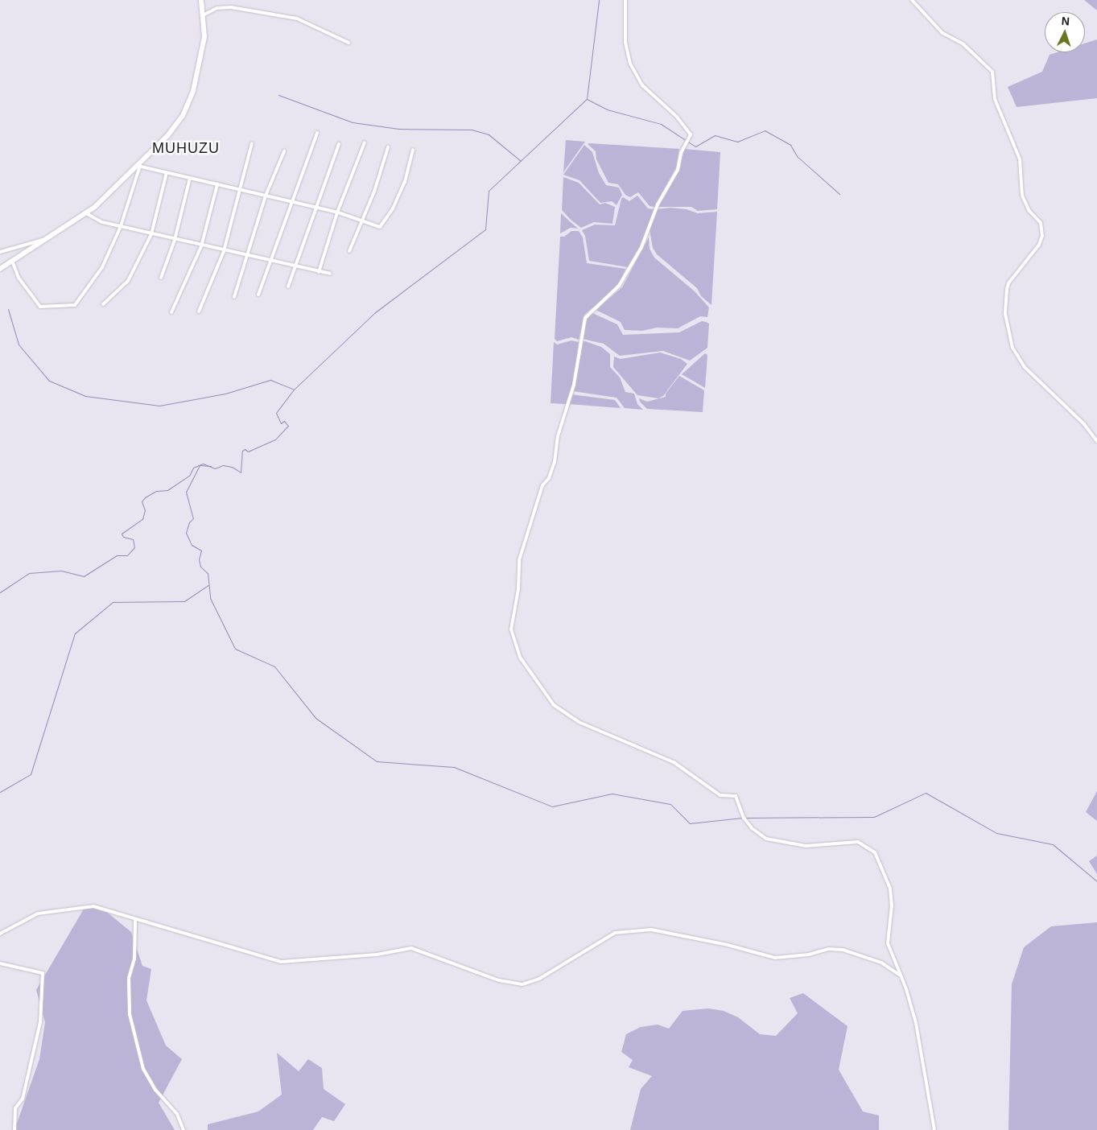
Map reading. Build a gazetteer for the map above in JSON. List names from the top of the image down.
{
  "districts": ["MUHUZU"],
  "north": "top"
}
